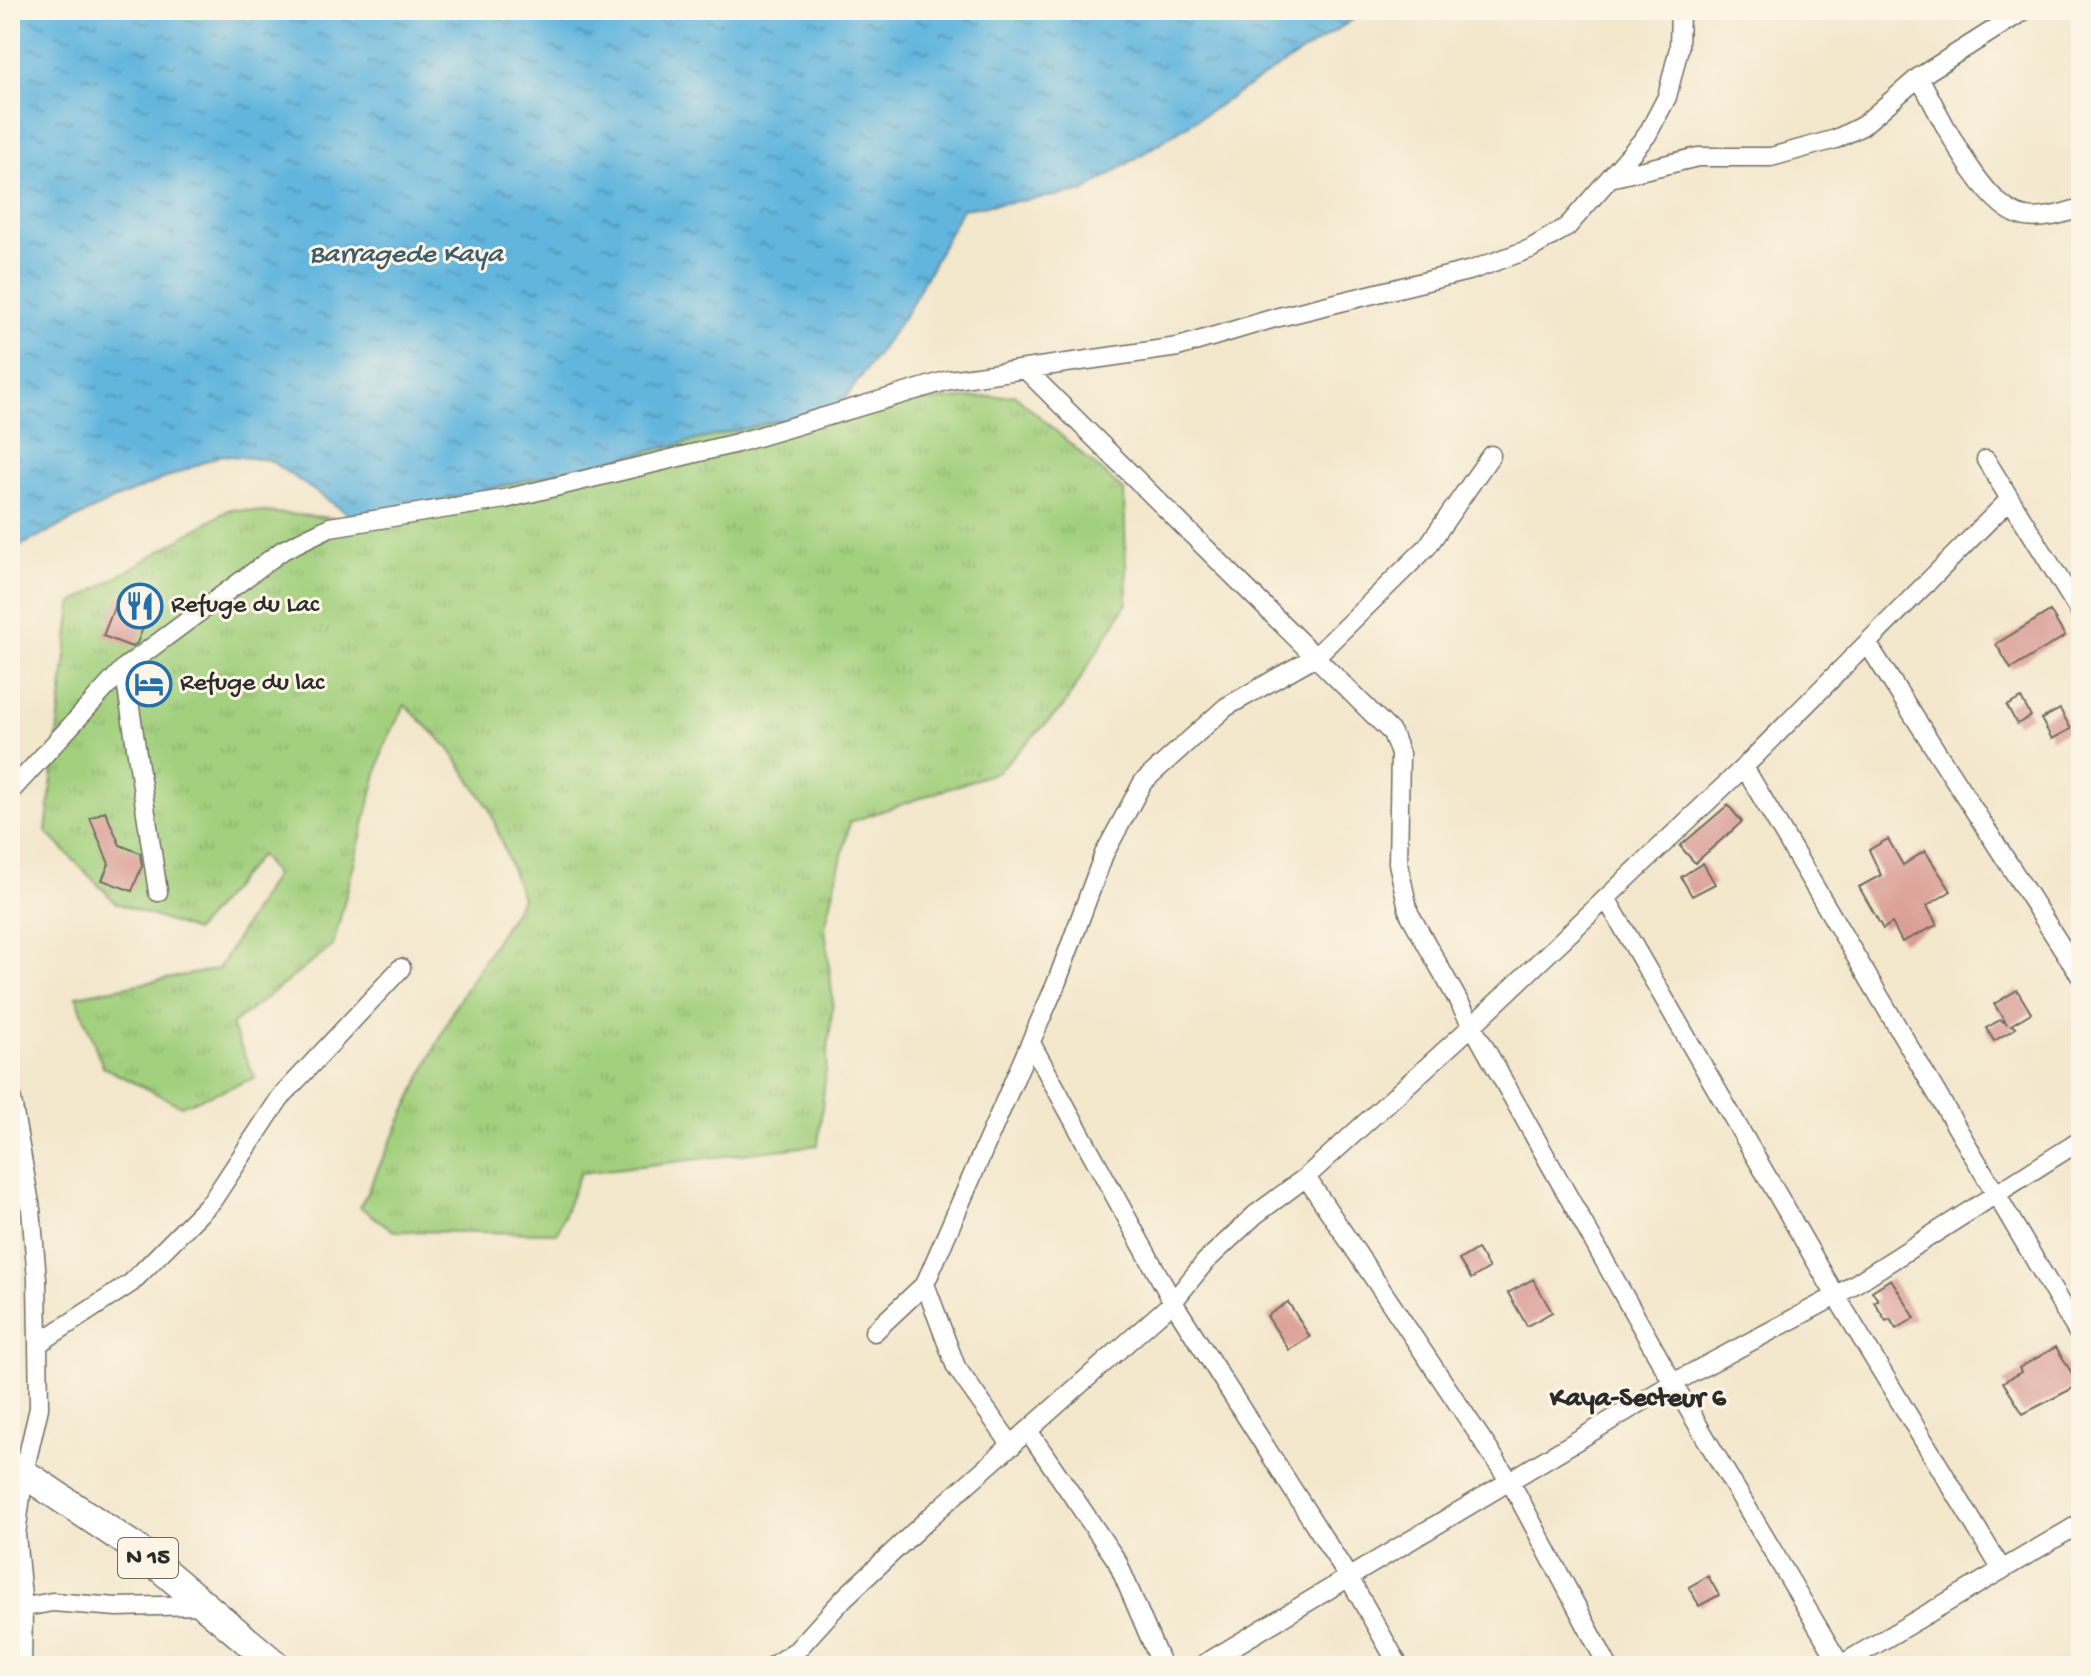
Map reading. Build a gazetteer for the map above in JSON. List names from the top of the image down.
{
  "streets": {
    "main road": ["N 15"]
  },
  "districts": ["Kaya-Secteur 6"],
  "water": ["Barragede Kaya"],
  "places": {
    "restaurant": ["Refuge du Lac"],
    "hotel": ["Refuge du lac"]
  }
}
